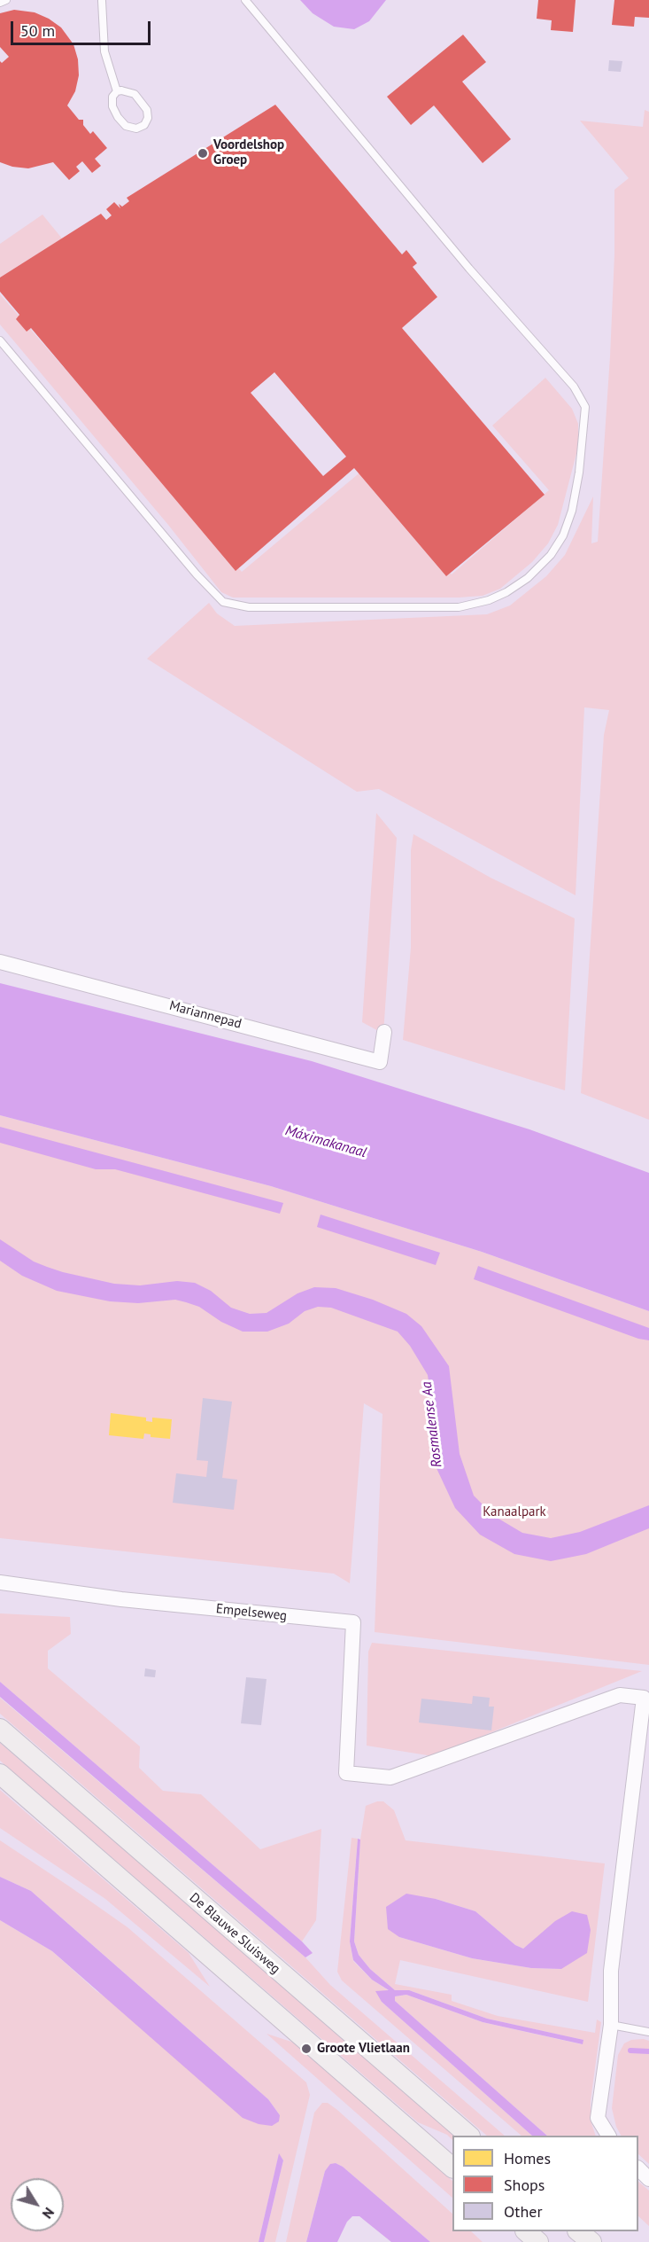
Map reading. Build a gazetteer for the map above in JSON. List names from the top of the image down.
{
  "streets": {
    "main road": ["De Blauwe Sluisweg"],
    "street": ["Mariannepad", "Empelseweg"]
  },
  "water": ["Máximakanaal", "Rosmalense Aa"],
  "parks": ["Kanaalpark"],
  "places": ["Voordelshop Groep", "Groote Vlietlaan"],
  "legend": ["Homes", "Shops", "Other"],
  "scale_bar": "50 m",
  "north": "bottom right"
}
